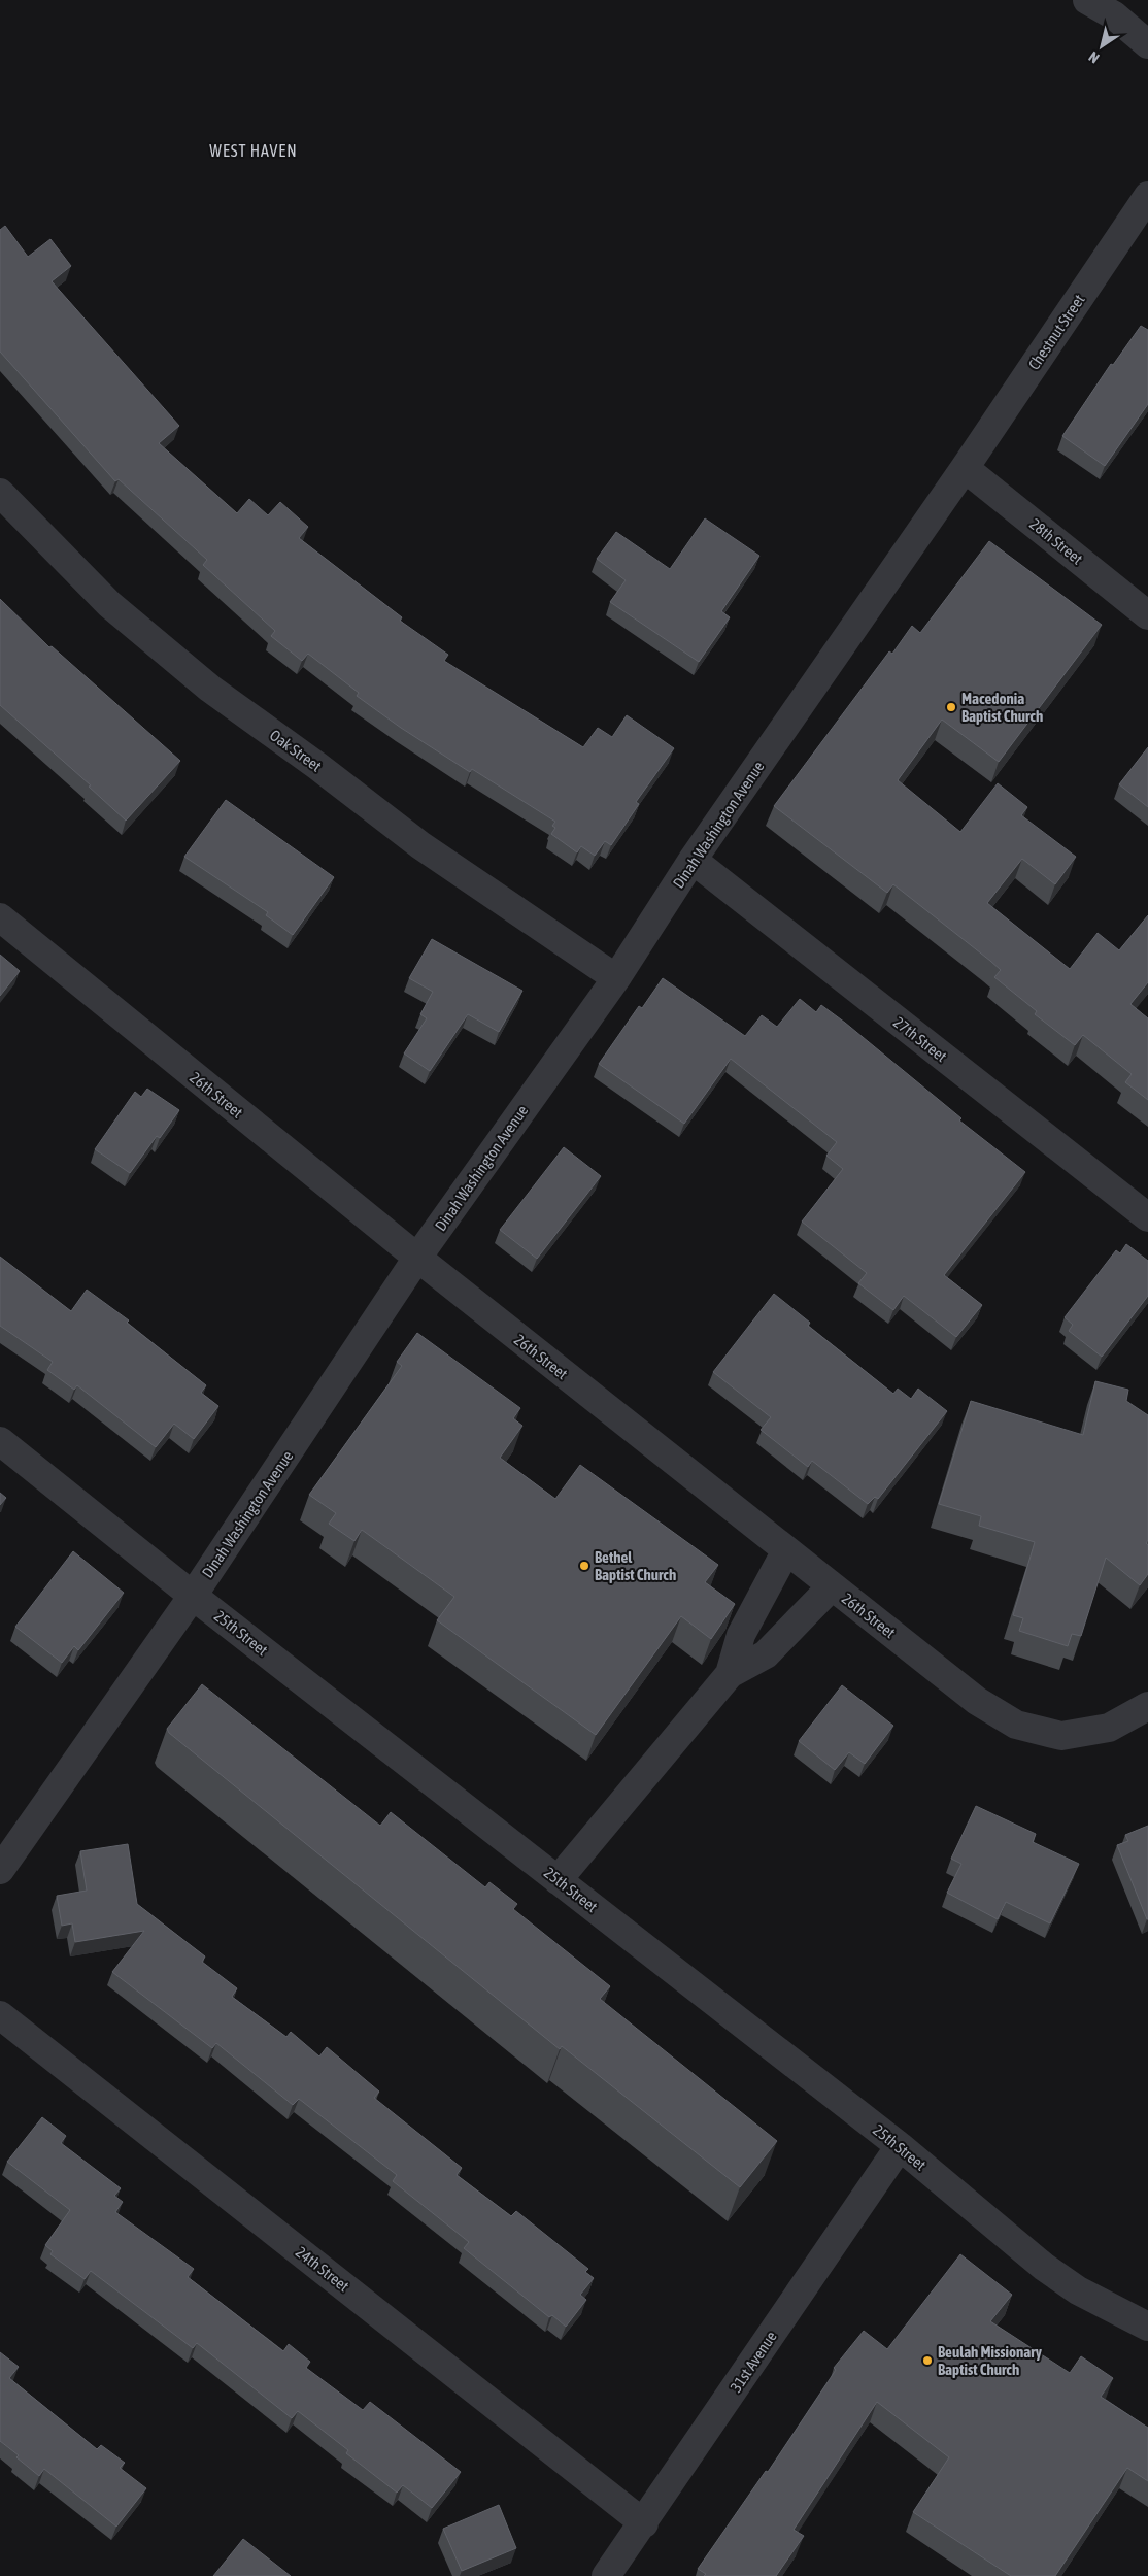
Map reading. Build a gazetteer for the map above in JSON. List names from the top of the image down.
{
  "streets": {
    "street": [
      "Chestnut Street",
      "28th Street",
      "Oak Street",
      "Dinah Washington Avenue",
      "27th Street",
      "26th Street",
      "25th Street",
      "24th Street",
      "31st Avenue"
    ]
  },
  "crossings": [
    ["Chestnut Street", "28th Street"],
    ["Chestnut Street", "Dinah Washington Avenue"],
    ["28th Street", "Dinah Washington Avenue"],
    ["Oak Street", "Dinah Washington Avenue"],
    ["Dinah Washington Avenue", "27th Street"],
    ["Dinah Washington Avenue", "26th Street"],
    ["Dinah Washington Avenue", "25th Street"],
    ["25th Street", "31st Avenue"],
    ["24th Street", "31st Avenue"]
  ],
  "districts": ["WEST HAVEN"],
  "places": ["Macedonia Baptist Church", "Bethel Baptist Church", "Beulah Missionary Baptist Church"],
  "north": "bottom left"
}
